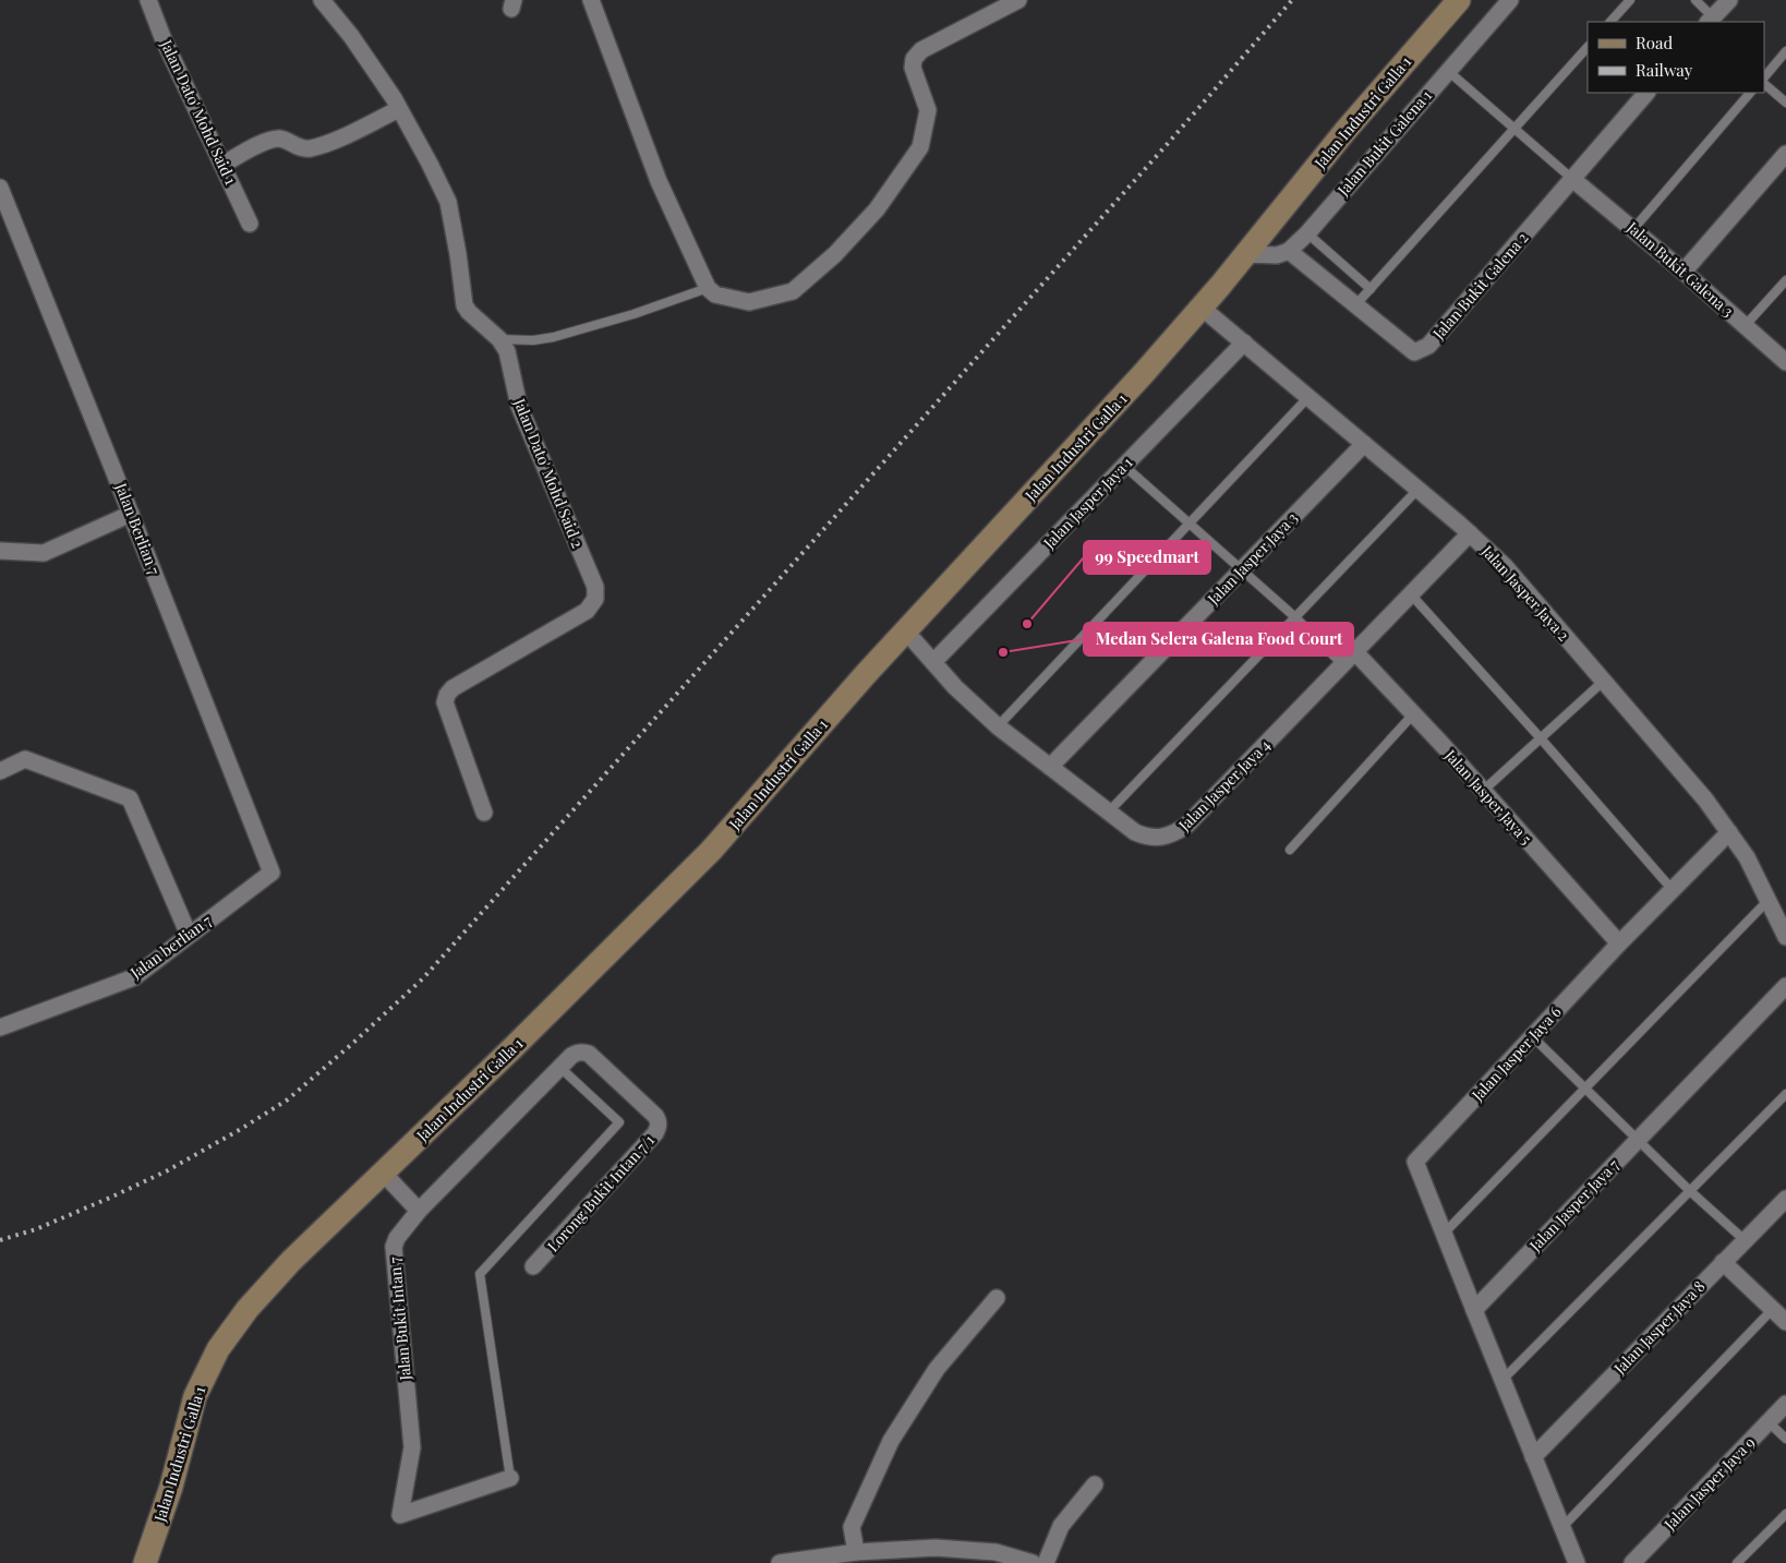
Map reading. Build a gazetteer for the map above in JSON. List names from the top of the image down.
{
  "streets": {
    "main road": ["Jalan Industri Galla 1"],
    "street": [
      "Jalan Dato' Mohd Said 1",
      "Jalan Bukit Galena 1",
      "Jalan Bukit Galena 3",
      "Jalan Bukit Galena 2",
      "Jalan Dato' Mohd Said 2",
      "Jalan Jasper Jaya 1",
      "Jalan Berlian 7",
      "Jalan Jasper Jaya 3",
      "Jalan Jasper Jaya 2",
      "Jalan Jasper Jaya 4",
      "Jalan Jasper Jaya 5",
      "Jalan berlian 7",
      "Jalan Jasper Jaya 6",
      "Lorong Bukit Intan 7/1",
      "Jalan Jasper Jaya 7",
      "Jalan Bukit Intan 7",
      "Jalan Jasper Jaya 8",
      "Jalan Jasper Jaya 9"
    ]
  },
  "crossings": [
    ["Jalan Industri Galla 1", "Jalan Jasper Jaya 2"],
    ["Jalan Industri Galla 1", "Jalan Jasper Jaya 4"],
    ["Jalan Bukit Galena 1", "Jalan Bukit Galena 2"],
    ["Jalan Bukit Galena 3", "Jalan Bukit Galena 2"],
    ["Jalan Jasper Jaya 1", "Jalan Jasper Jaya 2"],
    ["Jalan Jasper Jaya 1", "Jalan Jasper Jaya 4"],
    ["Jalan Berlian 7", "Jalan berlian 7"],
    ["Jalan Jasper Jaya 3", "Jalan Jasper Jaya 2"],
    ["Jalan Jasper Jaya 3", "Jalan Jasper Jaya 4"],
    ["Jalan Jasper Jaya 2", "Jalan Jasper Jaya 4"],
    ["Jalan Jasper Jaya 2", "Jalan Jasper Jaya 6"],
    ["Jalan Jasper Jaya 4", "Jalan Jasper Jaya 5"],
    ["Jalan Jasper Jaya 5", "Jalan Jasper Jaya 6"],
    ["Jalan Jasper Jaya 6", "Jalan Jasper Jaya 7"],
    ["Lorong Bukit Intan 7/1", "Jalan Bukit Intan 7"]
  ],
  "places": ["99 Speedmart", "Medan Selera Galena Food Court"],
  "legend": ["Road", "Railway"]
}
